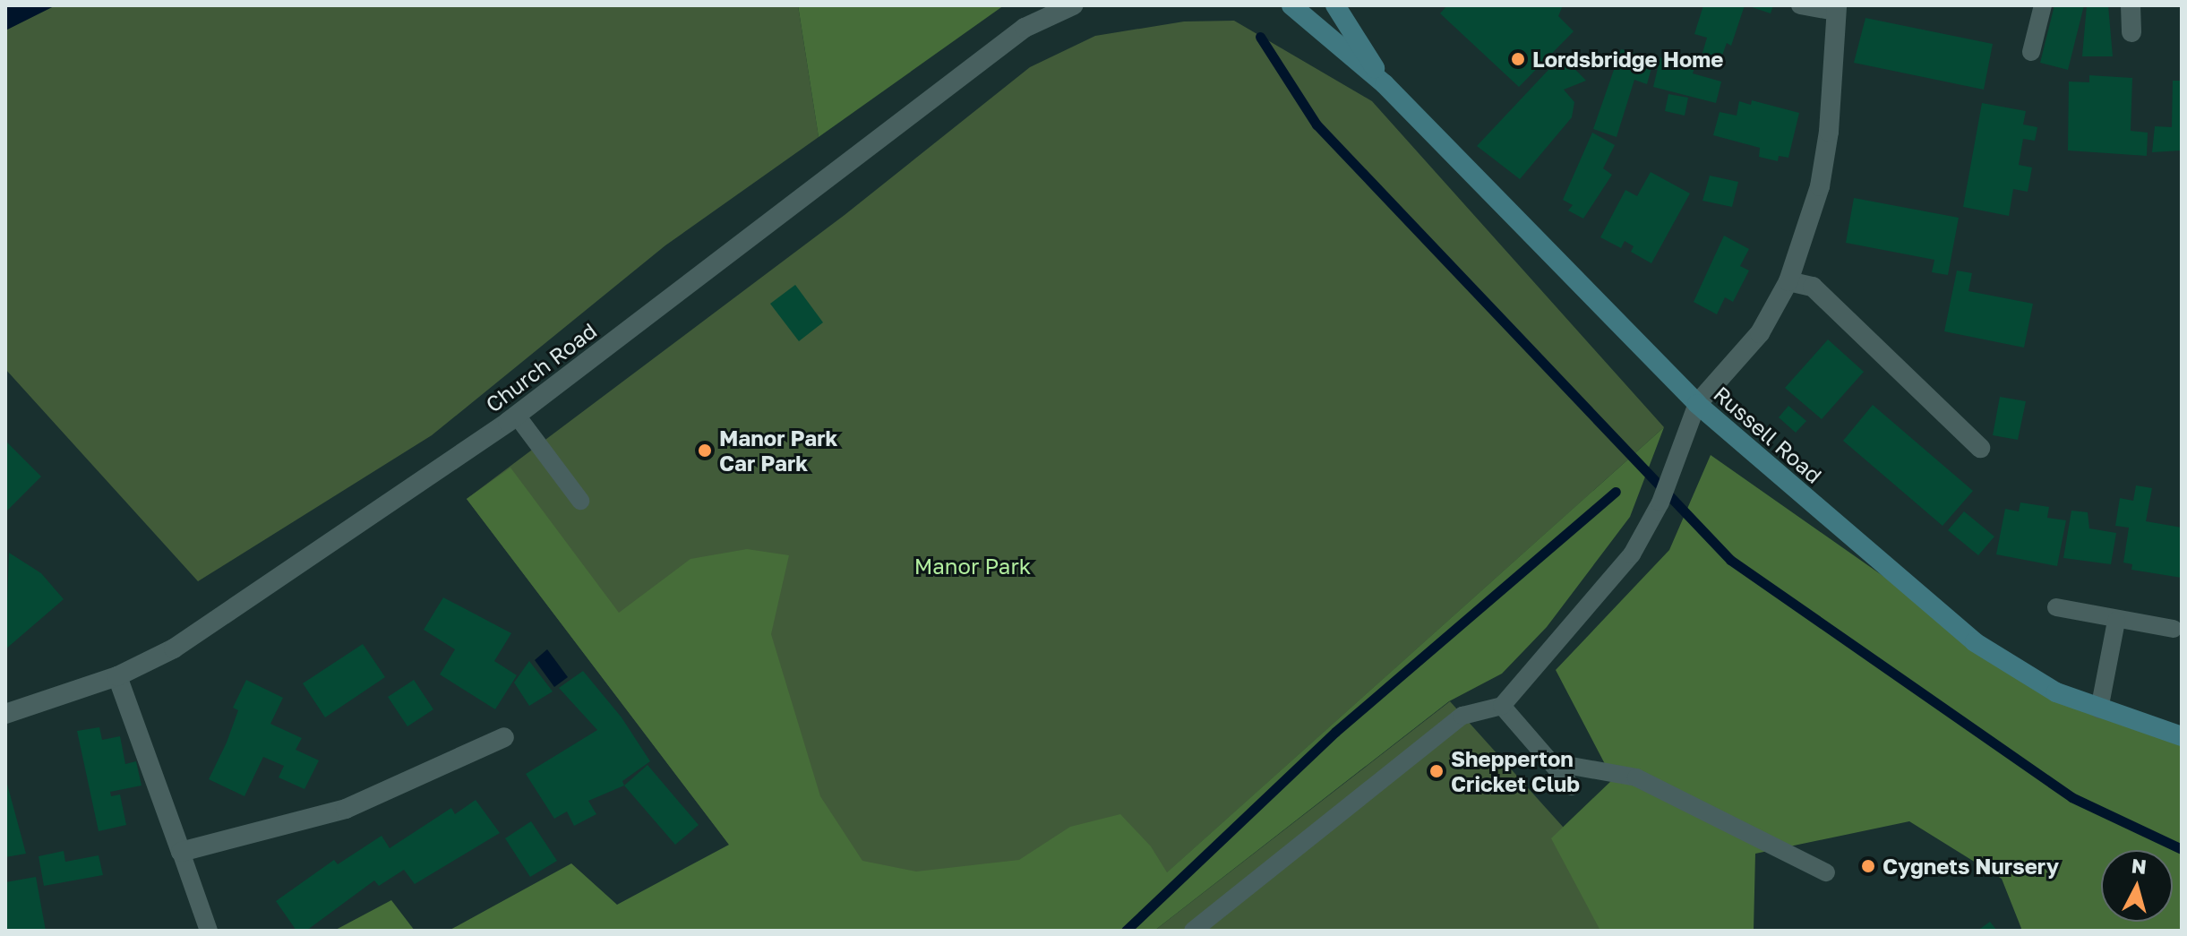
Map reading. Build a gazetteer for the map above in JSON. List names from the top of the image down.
{
  "streets": {
    "main road": ["Russell Road"],
    "street": ["Church Road"]
  },
  "parks": ["Manor Park"],
  "places": [
    "Lordsbridge Home",
    "Manor Park Car Park",
    "Shepperton Cricket Club",
    "Cygnets Nursery"
  ],
  "north": "top"
}
